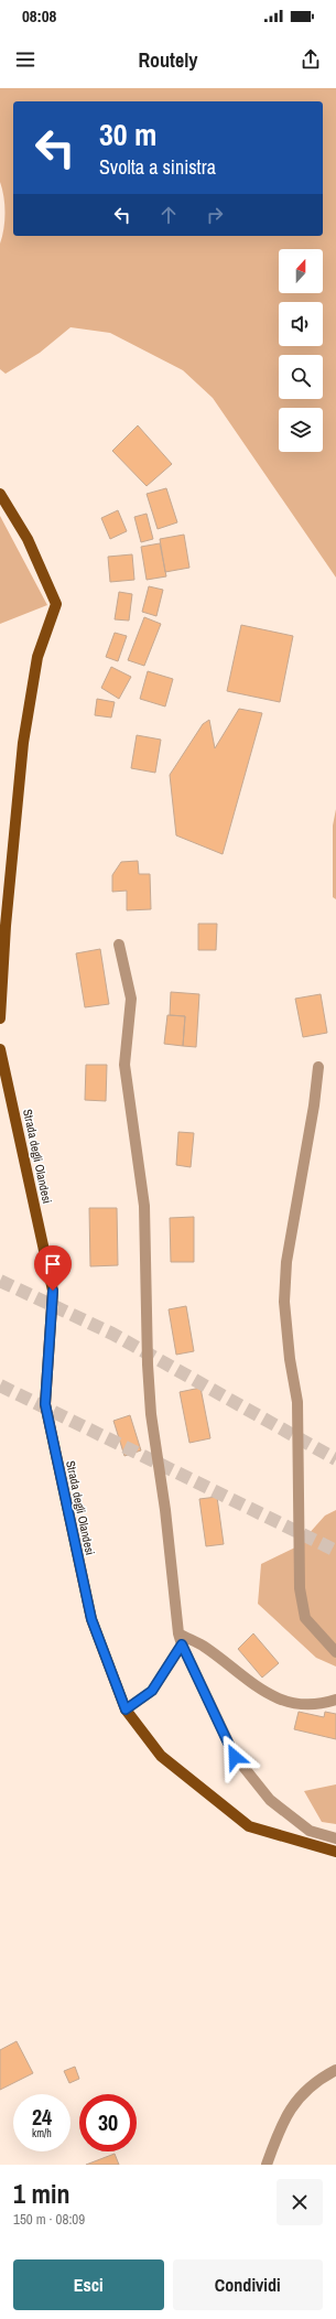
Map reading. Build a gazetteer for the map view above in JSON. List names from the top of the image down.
{
  "streets": {
    "main road": ["Strada degli Olandesi"]
  },
  "north": "top",
  "page": {
    "status": "08:08",
    "header": "Routely",
    "turn": ["30 m", "Svolta a sinistra"],
    "speed": "24 km/h",
    "limit": "30",
    "heading": ["1 min", "150 m · 08:09"],
    "buttons": ["Esci", "Condividi"]
  }
}
